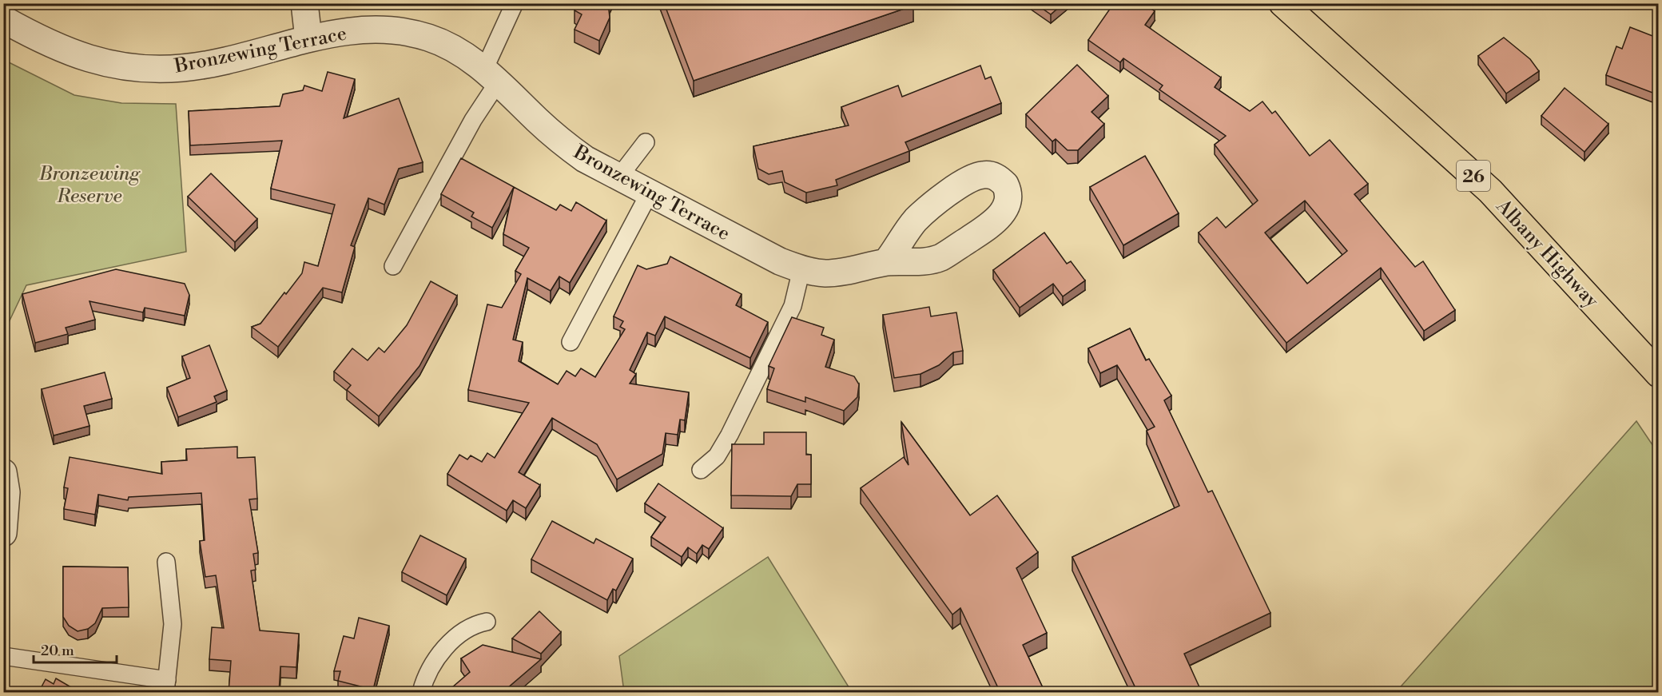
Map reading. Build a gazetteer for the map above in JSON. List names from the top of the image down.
{
  "streets": {
    "main road": ["26", "Albany Highway"],
    "street": ["Bronzewing Terrace"]
  },
  "parks": ["Bronzewing Reserve"],
  "scale_bar": "20 m"
}
